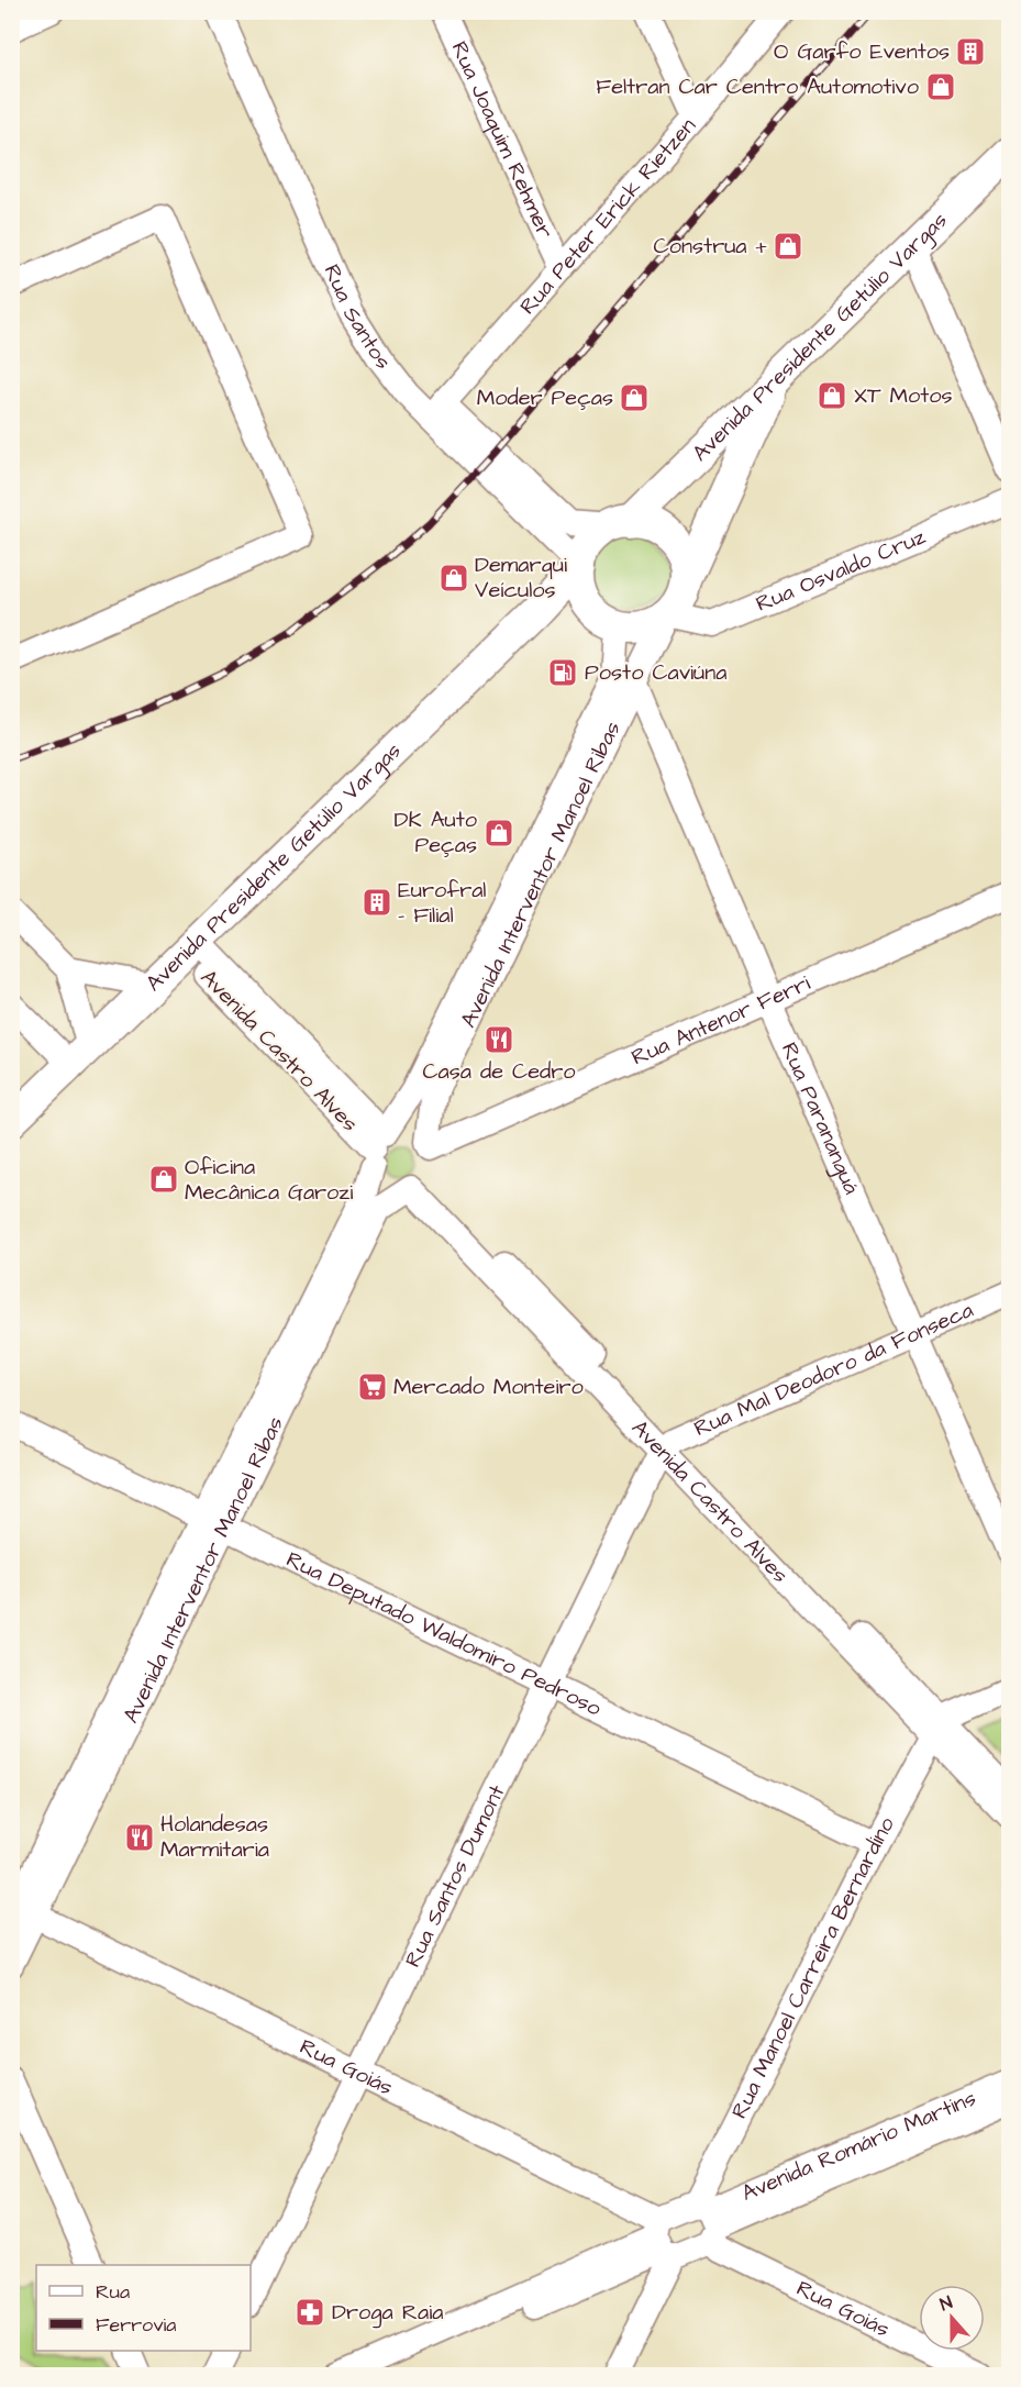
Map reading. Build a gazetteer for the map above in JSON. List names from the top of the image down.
{
  "streets": {
    "main road": ["Avenida Presidente Getúlio Vargas"],
    "street": [
      "Rua Joaquim Rehmer",
      "Rua Peter Erick Rietzen",
      "Rua Santos",
      "Rua Osvaldo Cruz",
      "Avenida Interventor Manoel Ribas",
      "Rua Antenor Ferri",
      "Avenida Castro Alves",
      "Rua Parananguá",
      "Rua Mal Deodoro da Fonseca",
      "Rua Deputado Waldomiro Pedroso",
      "Rua Santos Dumont",
      "Rua Manoel Carreira Bernardino",
      "Rua Goiás",
      "Avenida Romário Martins"
    ]
  },
  "crossings": [
    ["Rua Joaquim Rehmer", "Rua Peter Erick Rietzen"],
    ["Rua Peter Erick Rietzen", "Rua Santos"],
    ["Rua Santos", "Avenida Presidente Getúlio Vargas"],
    ["Rua Santos", "Rua Osvaldo Cruz"],
    ["Rua Santos", "Avenida Interventor Manoel Ribas"],
    ["Avenida Presidente Getúlio Vargas", "Rua Osvaldo Cruz"],
    ["Avenida Presidente Getúlio Vargas", "Avenida Interventor Manoel Ribas"],
    ["Avenida Presidente Getúlio Vargas", "Avenida Castro Alves"],
    ["Rua Osvaldo Cruz", "Avenida Interventor Manoel Ribas"],
    ["Avenida Interventor Manoel Ribas", "Rua Antenor Ferri"],
    ["Avenida Interventor Manoel Ribas", "Avenida Castro Alves"],
    ["Avenida Interventor Manoel Ribas", "Rua Parananguá"],
    ["Avenida Interventor Manoel Ribas", "Rua Deputado Waldomiro Pedroso"],
    ["Avenida Interventor Manoel Ribas", "Rua Goiás"],
    ["Rua Antenor Ferri", "Avenida Castro Alves"],
    ["Rua Antenor Ferri", "Rua Parananguá"],
    ["Avenida Castro Alves", "Rua Mal Deodoro da Fonseca"],
    ["Avenida Castro Alves", "Rua Santos Dumont"],
    ["Avenida Castro Alves", "Rua Manoel Carreira Bernardino"],
    ["Rua Parananguá", "Rua Mal Deodoro da Fonseca"],
    ["Rua Mal Deodoro da Fonseca", "Rua Santos Dumont"],
    ["Rua Deputado Waldomiro Pedroso", "Rua Santos Dumont"],
    ["Rua Deputado Waldomiro Pedroso", "Rua Manoel Carreira Bernardino"],
    ["Rua Santos Dumont", "Rua Goiás"],
    ["Rua Manoel Carreira Bernardino", "Rua Goiás"],
    ["Rua Manoel Carreira Bernardino", "Avenida Romário Martins"],
    ["Rua Goiás", "Avenida Romário Martins"]
  ],
  "places": {
    "building": ["O Garfo Eventos", "Eurofral - Filial"],
    "shop": [
      "Feltran Car Centro Automotivo",
      "Construa +",
      "XT Motos",
      "Moder Peças",
      "Demarqui Veículos",
      "DK Auto Peças",
      "Oficina Mecânica Garozi"
    ],
    "fuel station": ["Posto Caviúna"],
    "restaurant": ["Casa de Cedro", "Holandesas Marmitaria"],
    "supermarket": ["Mercado Monteiro"],
    "pharmacy": ["Droga Raia"]
  },
  "legend": ["Rua", "Ferrovia"],
  "north": "top"
}
